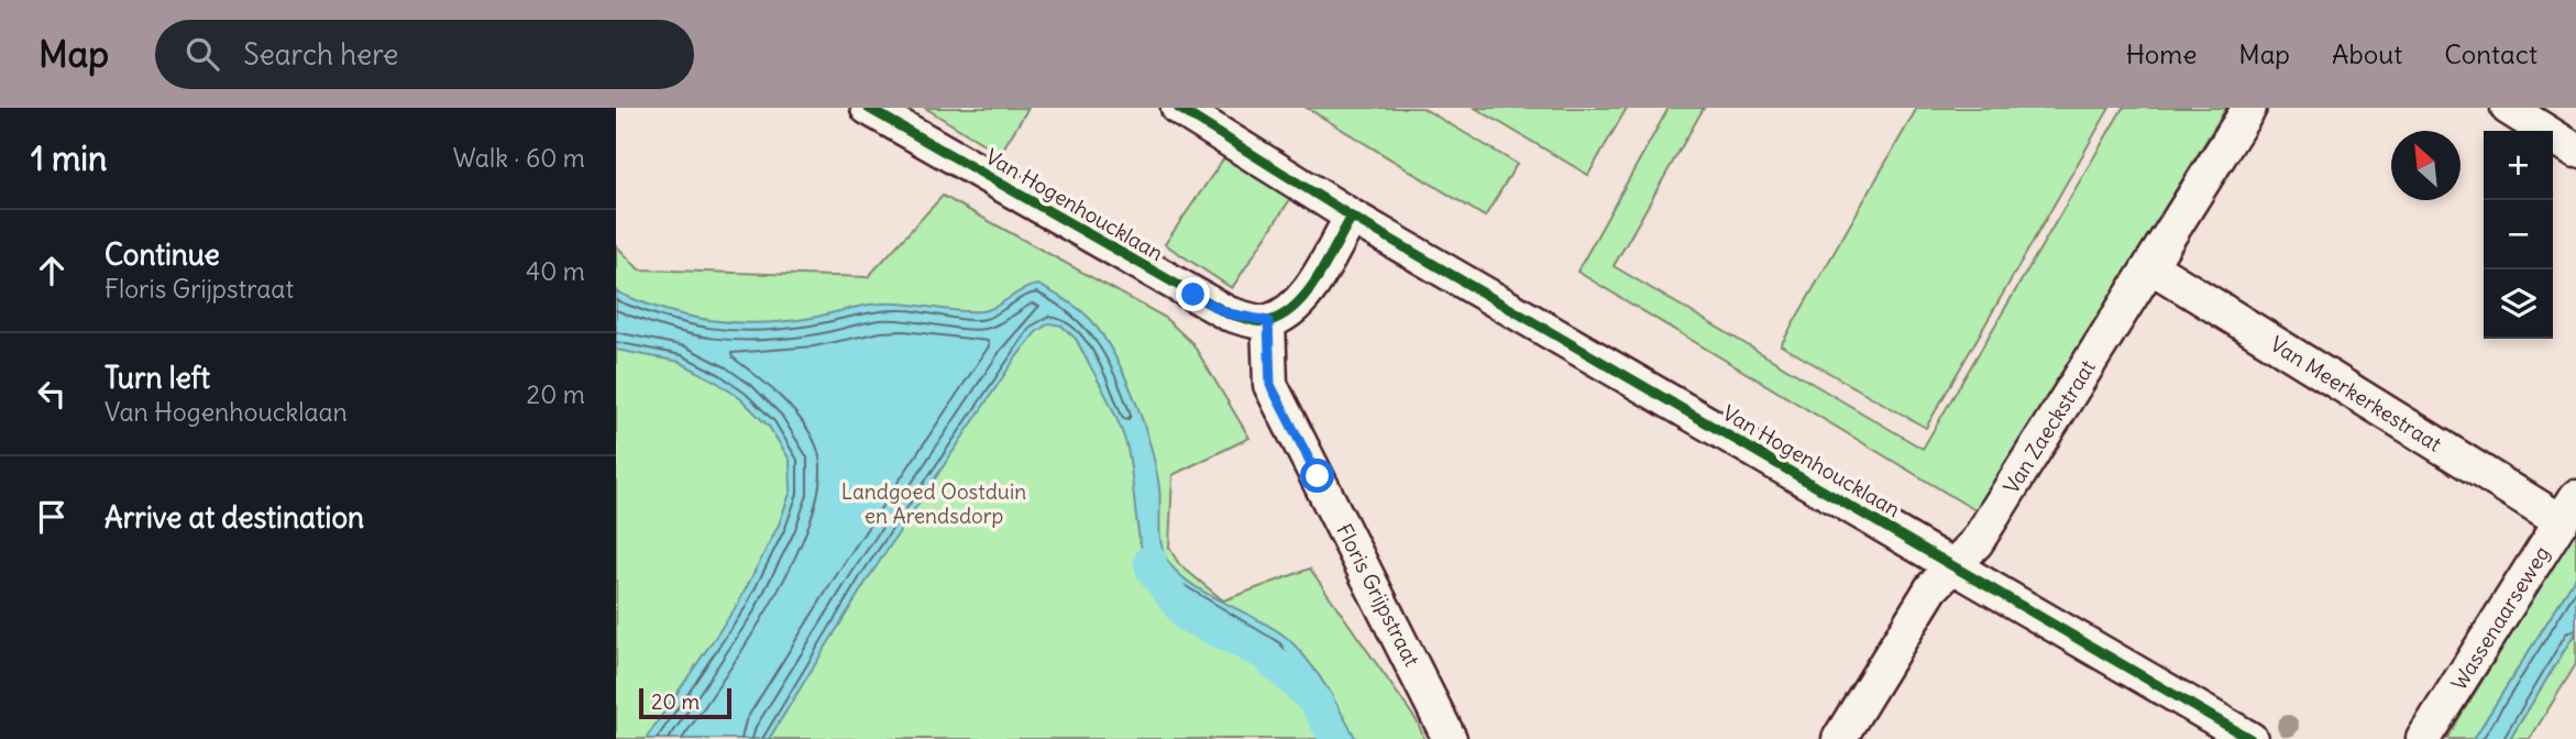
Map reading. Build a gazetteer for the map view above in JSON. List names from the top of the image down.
{
  "streets": {
    "street": [
      "Van Hogenhoucklaan",
      "Van Meerkerkestraat",
      "Van Zaeckstraat",
      "Floris Grijpstraat",
      "Wassenaarseweg"
    ]
  },
  "crossings": [
    ["Van Hogenhoucklaan", "Van Zaeckstraat"],
    ["Van Hogenhoucklaan", "Floris Grijpstraat"],
    ["Van Meerkerkestraat", "Van Zaeckstraat"],
    ["Van Meerkerkestraat", "Wassenaarseweg"]
  ],
  "parks": ["Landgoed Oostduin en Arendsdorp"],
  "scale_bar": "20 m",
  "north": "top left",
  "page": {
    "header": "Map",
    "search": "Search here",
    "nav": [
      "Home",
      "Map",
      "About",
      "Contact"
    ],
    "heading": ["1 min", "Walk · 60 m"],
    "map_buttons": ["+", "−"],
    "list": [
      ["Continue", "Floris Grijpstraat", "40 m"],
      ["Turn left", "Van Hogenhoucklaan", "20 m"],
      "Arrive at destination"
    ],
    "scale": "20 m"
  }
}
